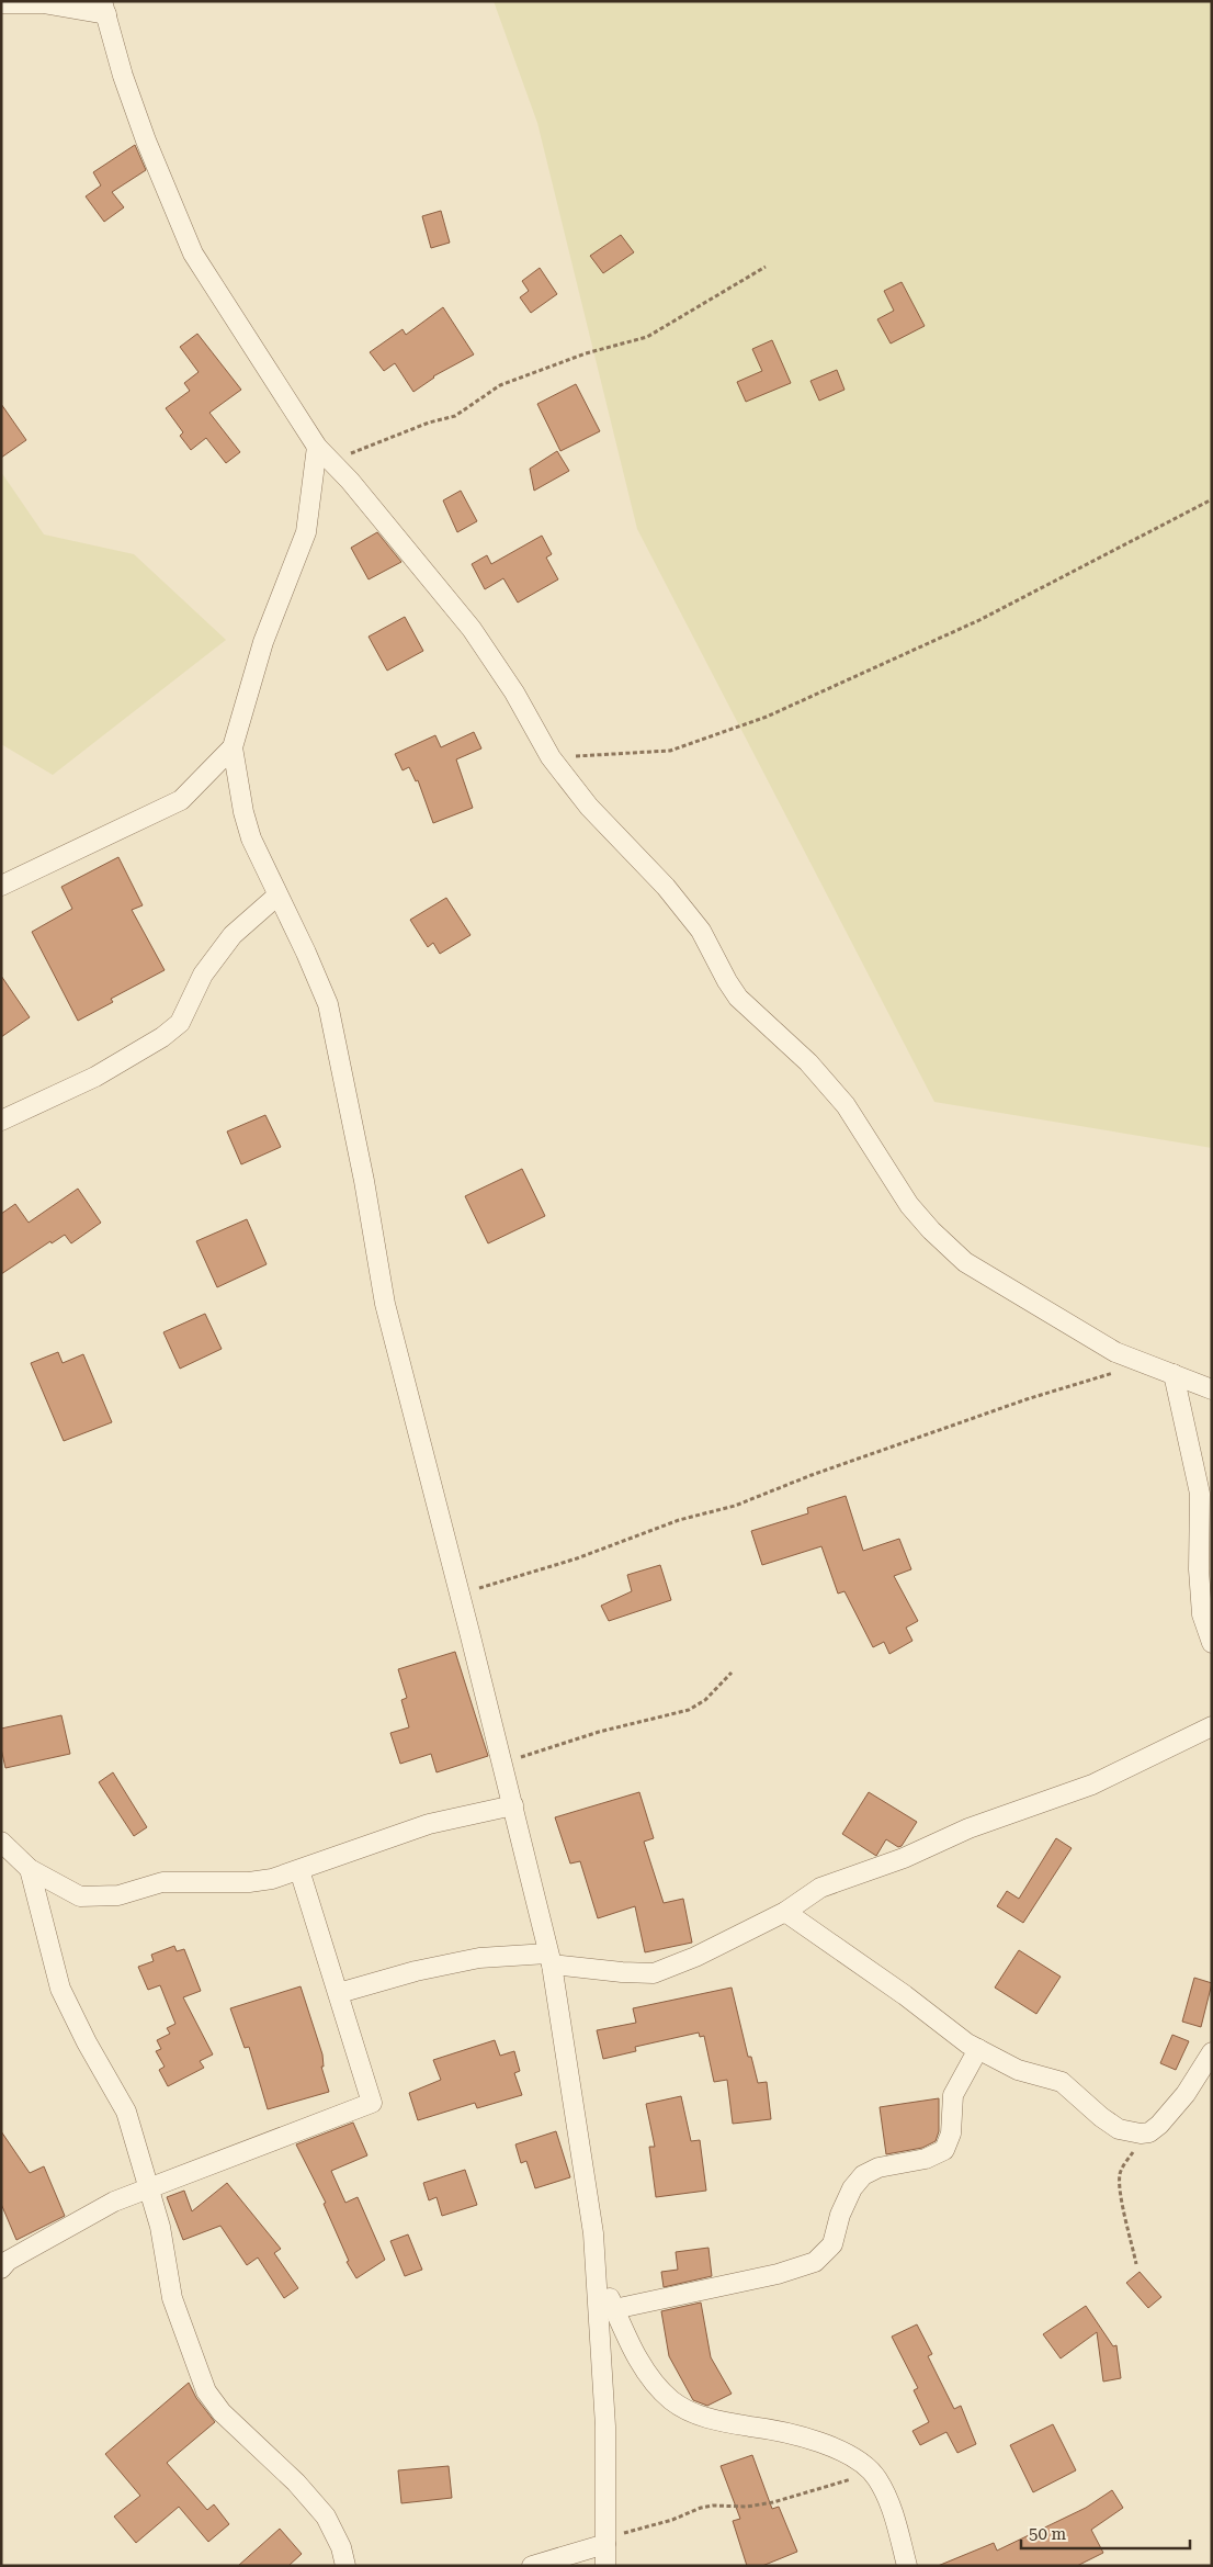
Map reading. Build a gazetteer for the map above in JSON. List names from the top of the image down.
{
  "scale_bar": "50 m"
}
